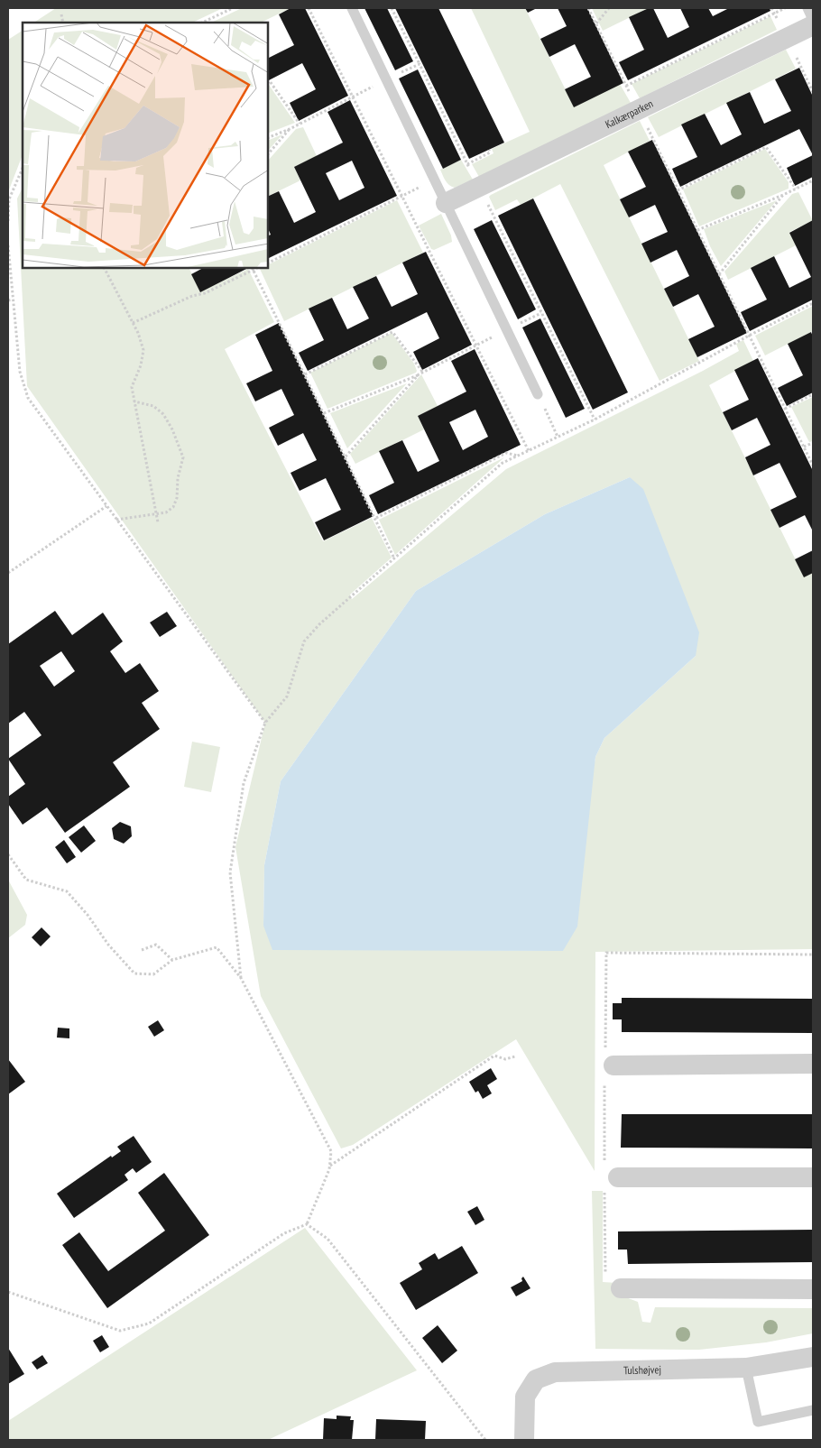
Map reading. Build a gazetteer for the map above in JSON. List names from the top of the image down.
{
  "streets": {
    "street": ["Kalkærparken", "Tulshøjvej"]
  }
}
